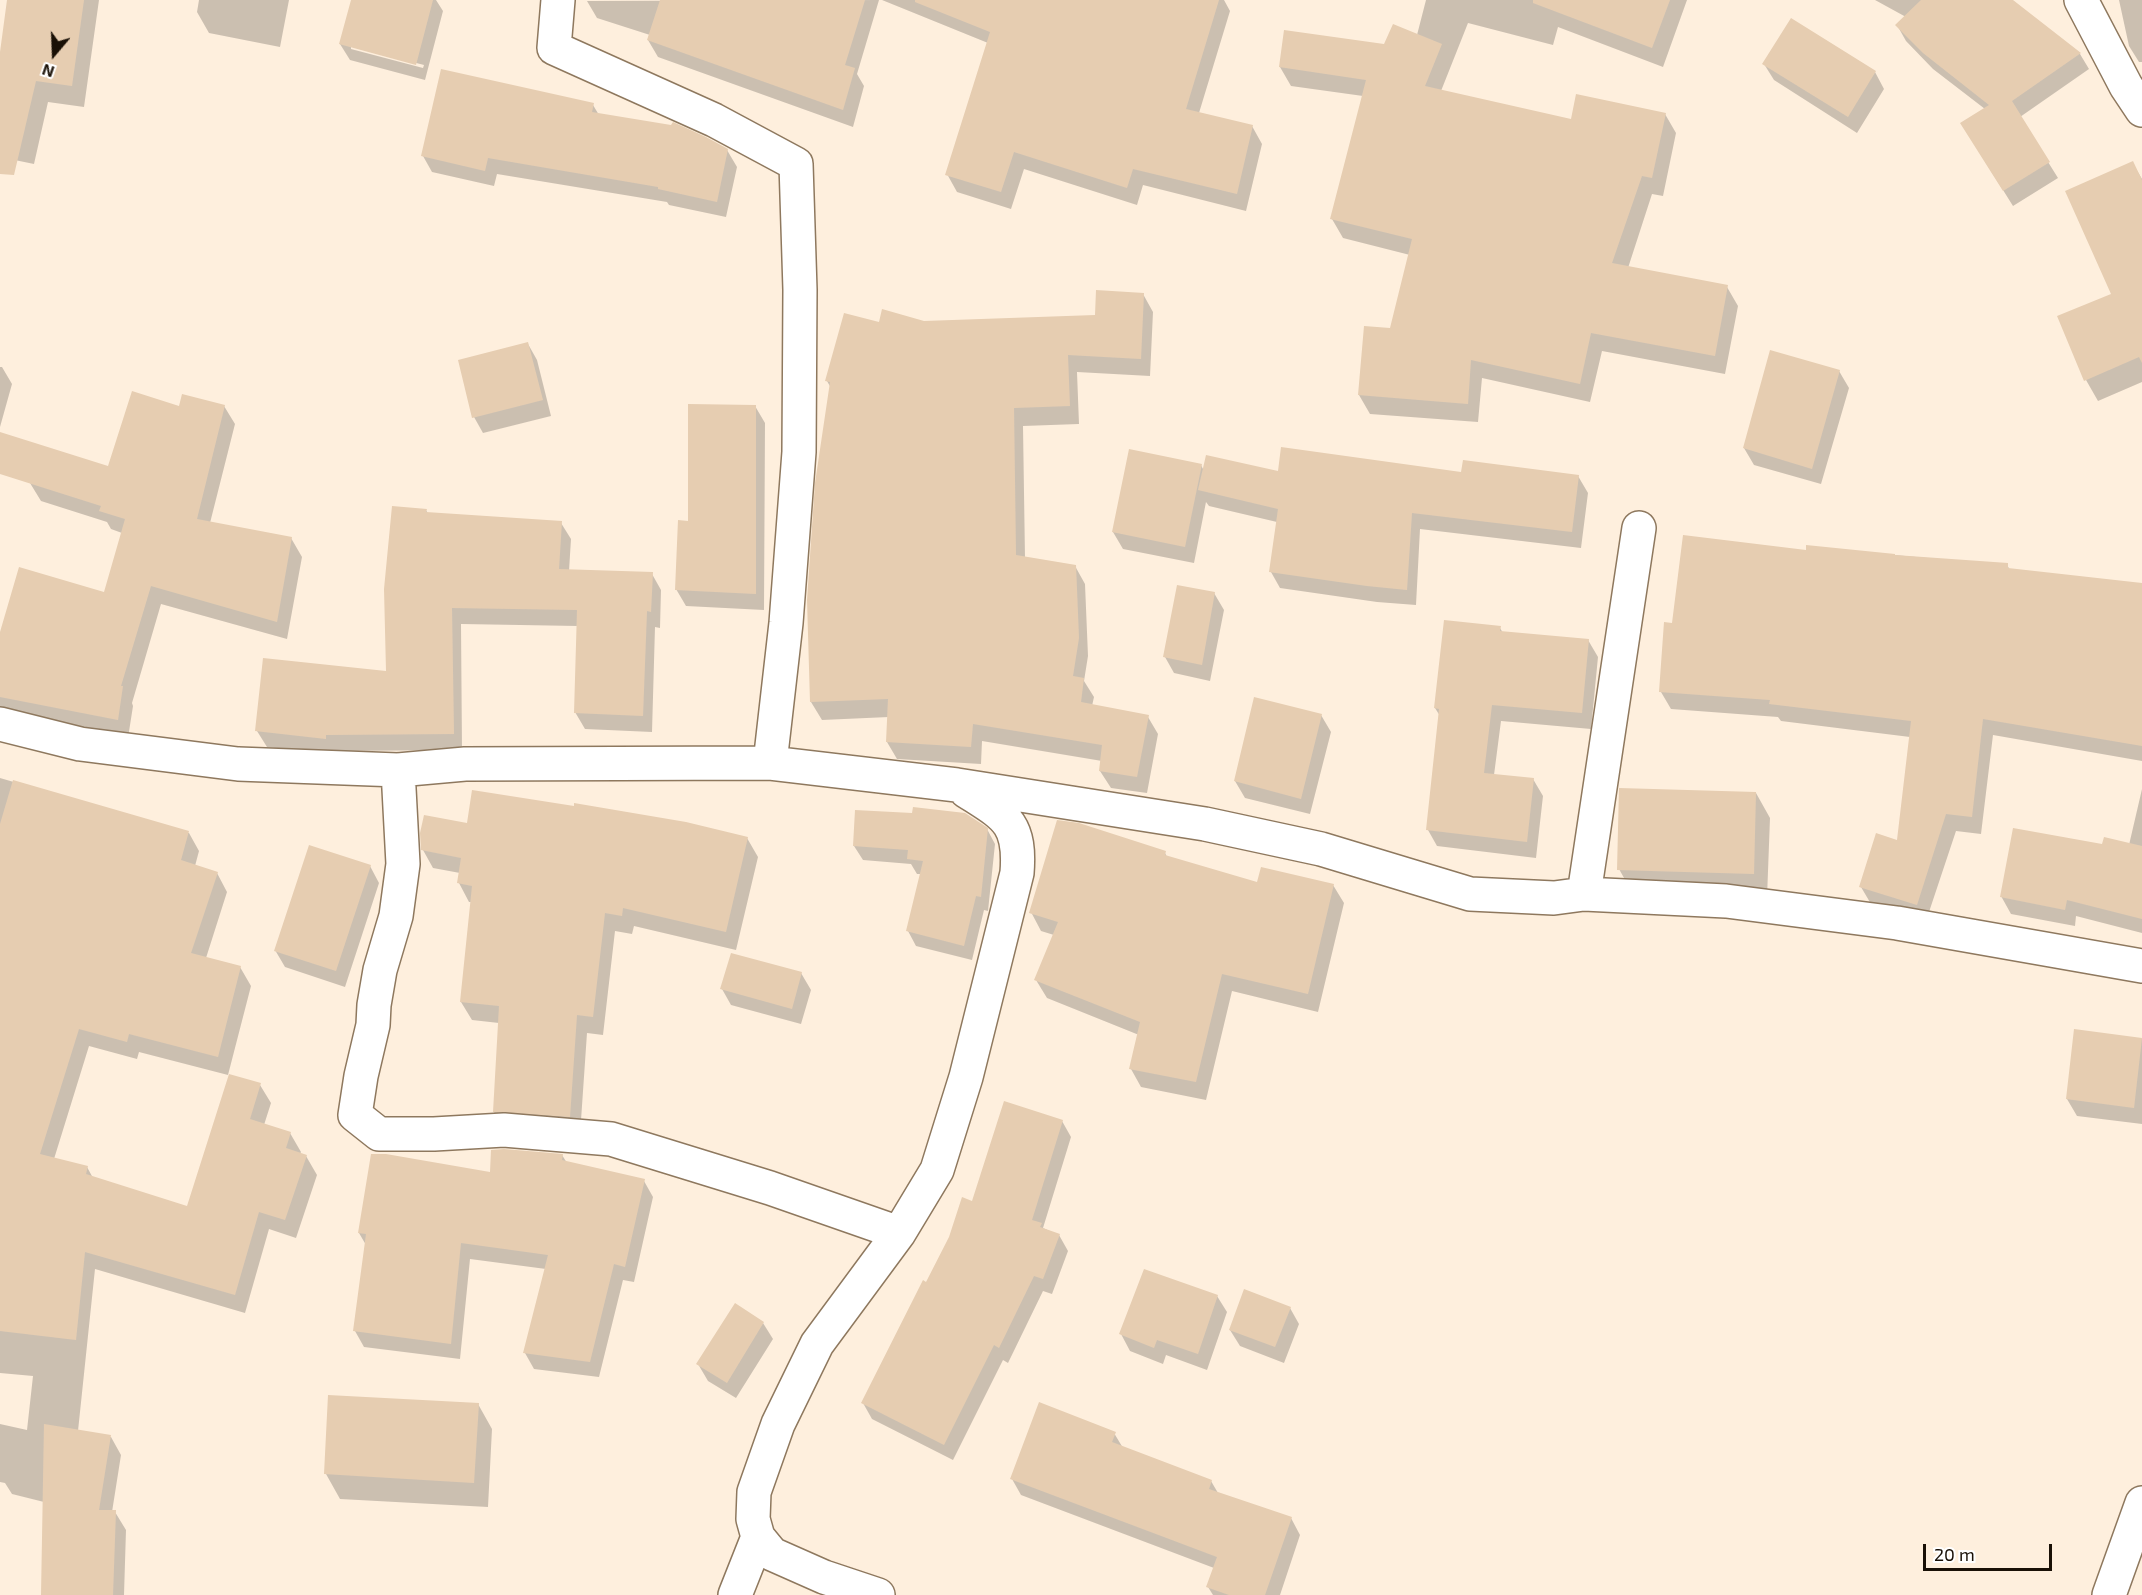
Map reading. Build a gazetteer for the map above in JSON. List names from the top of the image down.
{
  "scale_bar": "20 m",
  "north": "bottom"
}
